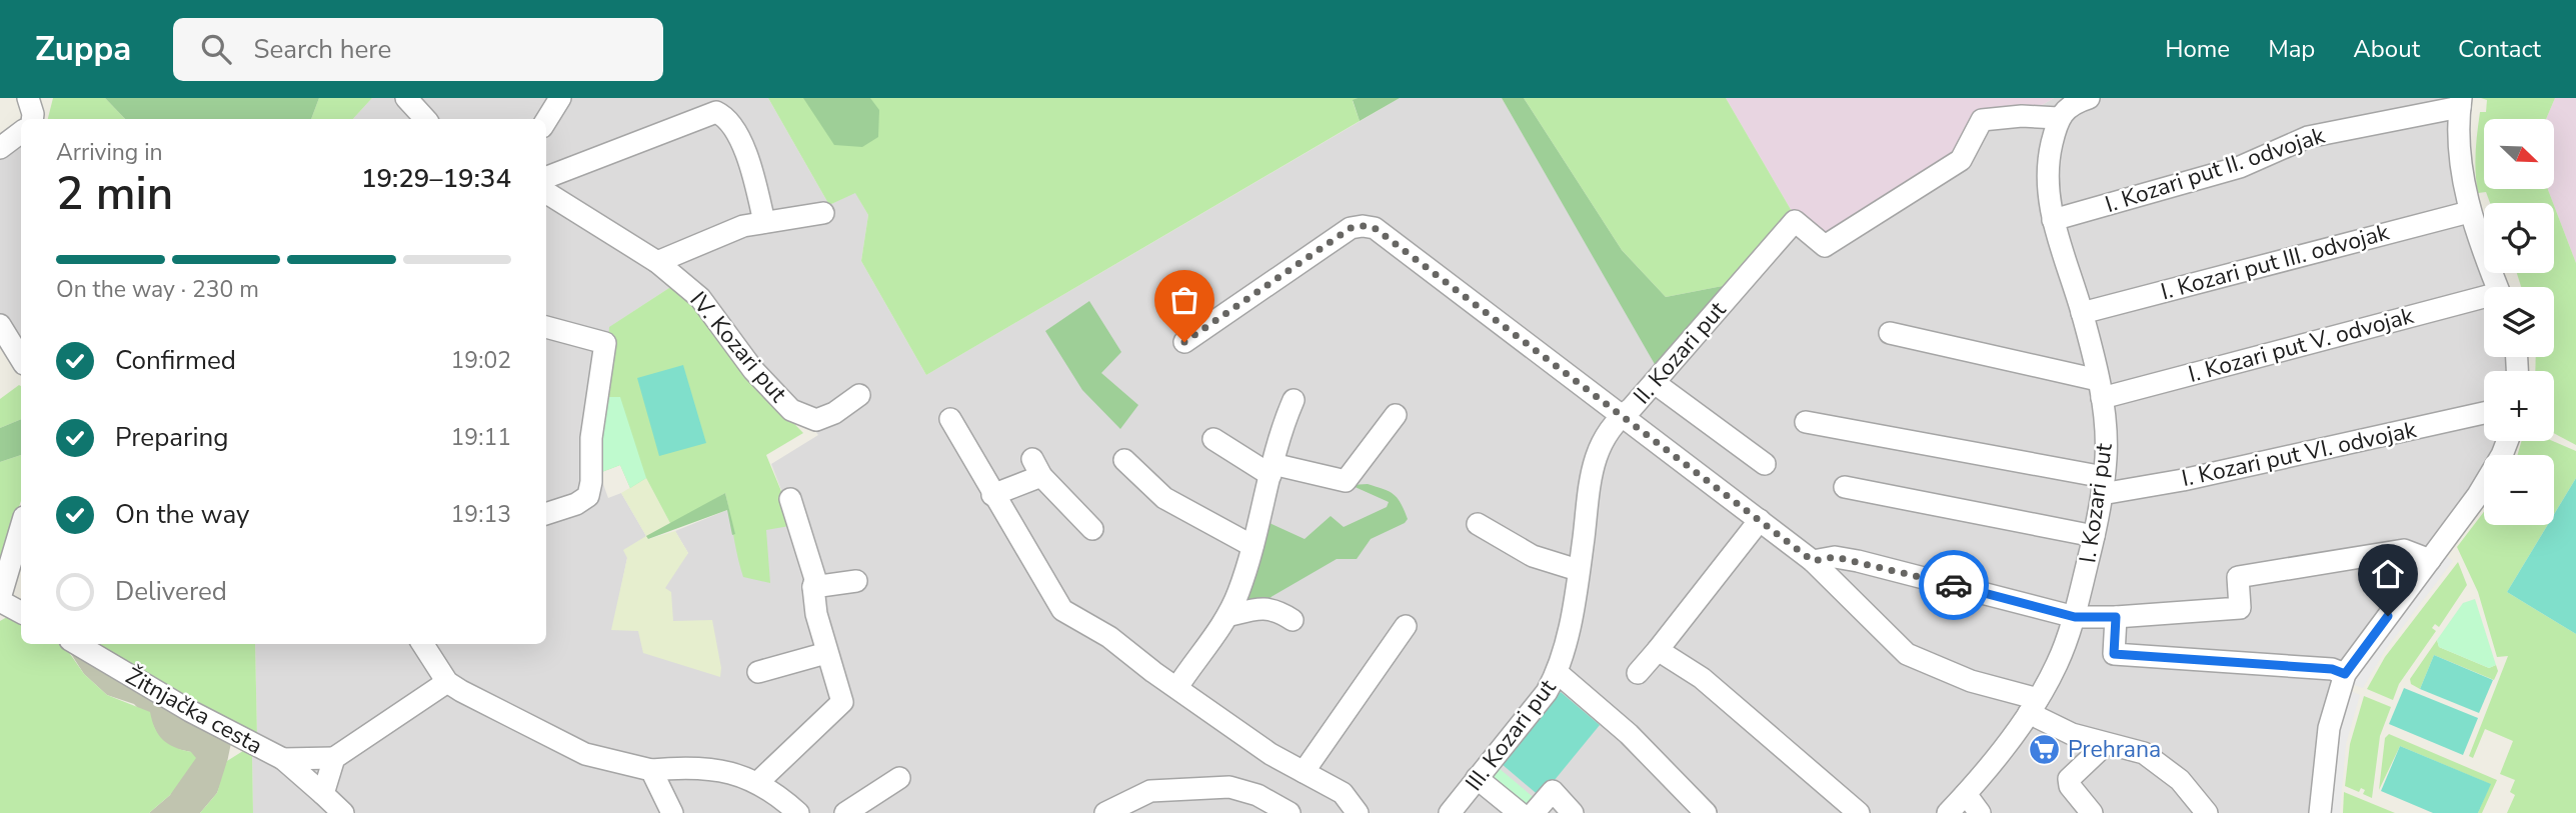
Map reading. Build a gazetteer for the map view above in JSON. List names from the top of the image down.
{
  "streets": {
    "street": [
      "I. Kozari put II. odvojak",
      "I. Kozari put III. odvojak",
      "I. Kozari put V. odvojak",
      "IV. Kozari put",
      "II. Kozari put",
      "I. Kozari put VI. odvojak",
      "I. Kozari put",
      "Žitnjačka cesta",
      "III. Kozari put"
    ]
  },
  "crossings": [
    ["I. Kozari put II. odvojak", "I. Kozari put"],
    ["I. Kozari put III. odvojak", "I. Kozari put"],
    ["I. Kozari put V. odvojak", "I. Kozari put"],
    ["II. Kozari put", "I. Kozari put"],
    ["II. Kozari put", "III. Kozari put"],
    ["I. Kozari put VI. odvojak", "I. Kozari put"]
  ],
  "places": {
    "supermarket": ["Prehrana"]
  },
  "north": "bottom right",
  "page": {
    "header": "Zuppa",
    "search": "Search here",
    "nav": [
      "Home",
      "Map",
      "About",
      "Contact"
    ],
    "map_buttons": ["+", "−"],
    "heading": ["2 min", "Arriving in", "19:29–19:34"],
    "bar": "On the way · 230 m",
    "list": [
      ["Confirmed", "19:02"],
      ["Preparing", "19:11"],
      ["On the way", "19:13"],
      "Delivered"
    ]
  }
}
